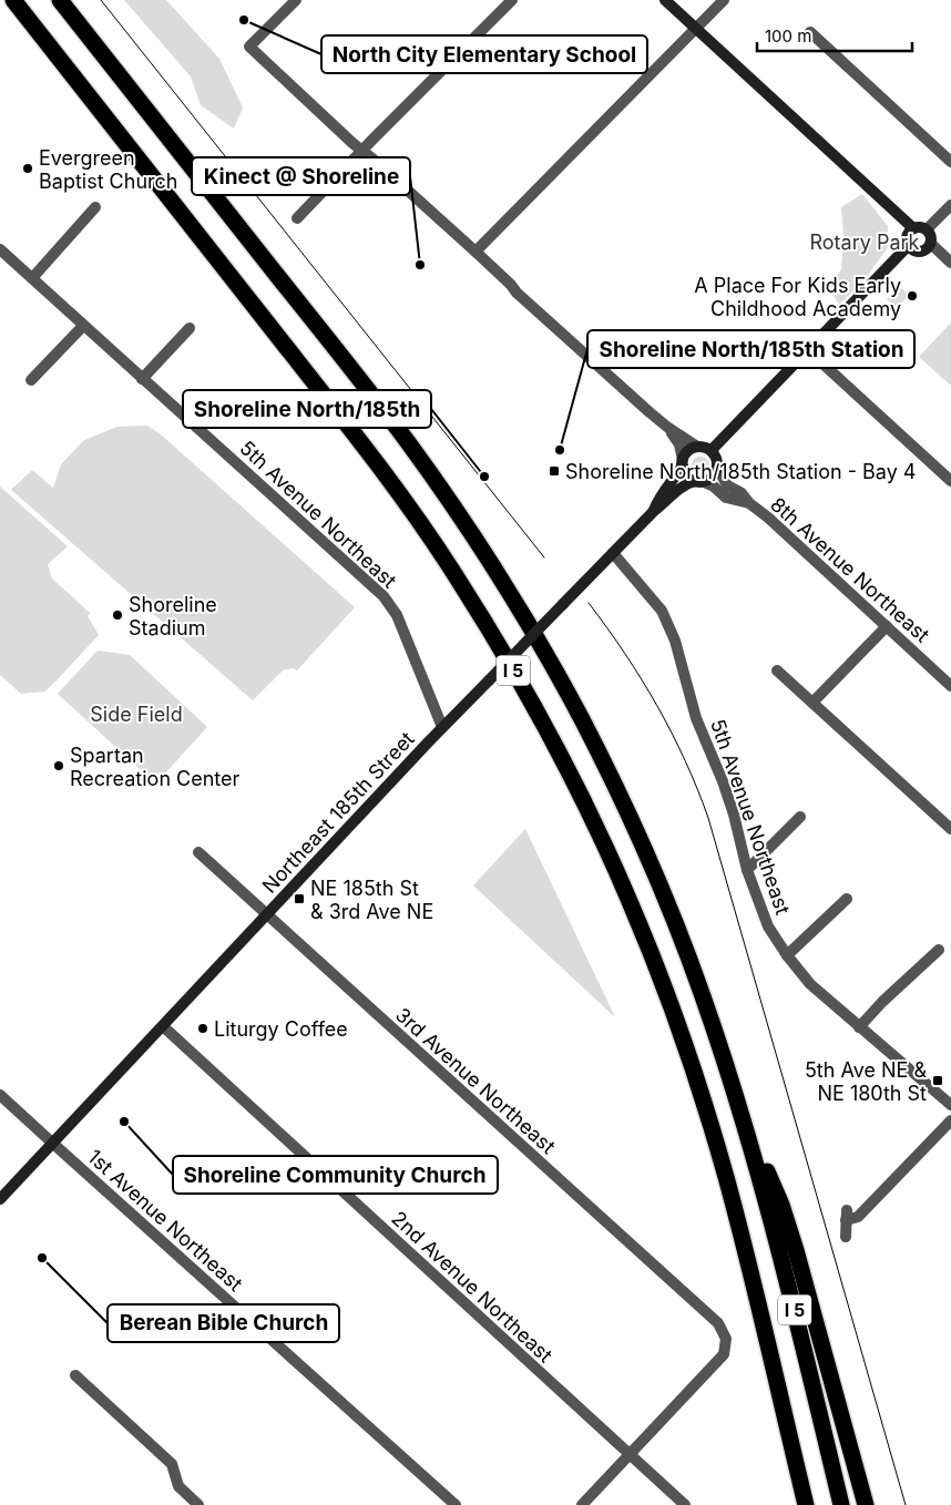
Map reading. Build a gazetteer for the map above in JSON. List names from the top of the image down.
{
  "streets": {
    "highway": ["I 5"],
    "main road": ["Northeast 185th Street"],
    "street": [
      "5th Avenue Northeast",
      "8th Avenue Northeast",
      "3rd Avenue Northeast",
      "1st Avenue Northeast",
      "2nd Avenue Northeast"
    ]
  },
  "crossings": [
    ["5th Avenue Northeast", "Northeast 185th Street"],
    ["8th Avenue Northeast", "Northeast 185th Street"],
    ["Northeast 185th Street", "3rd Avenue Northeast"],
    ["Northeast 185th Street", "1st Avenue Northeast"],
    ["Northeast 185th Street", "2nd Avenue Northeast"],
    ["3rd Avenue Northeast", "2nd Avenue Northeast"]
  ],
  "parks": ["Rotary Park", "Side Field"],
  "places": {
    "other": [
      "North City Elementary School",
      "Evergreen Baptist Church",
      "Kinect @ Shoreline",
      "A Place For Kids Early Childhood Academy",
      "Shoreline North/185th Station",
      "Shoreline North/185th",
      "Shoreline Stadium",
      "Spartan Recreation Center",
      "Liturgy Coffee",
      "Shoreline Community Church",
      "Berean Bible Church"
    ],
    "transit": ["Shoreline North/185th Station - Bay 4", "NE 185th St & 3rd Ave NE", "5th Ave NE & NE 180th St"]
  },
  "scale_bar": "100 m"
}
